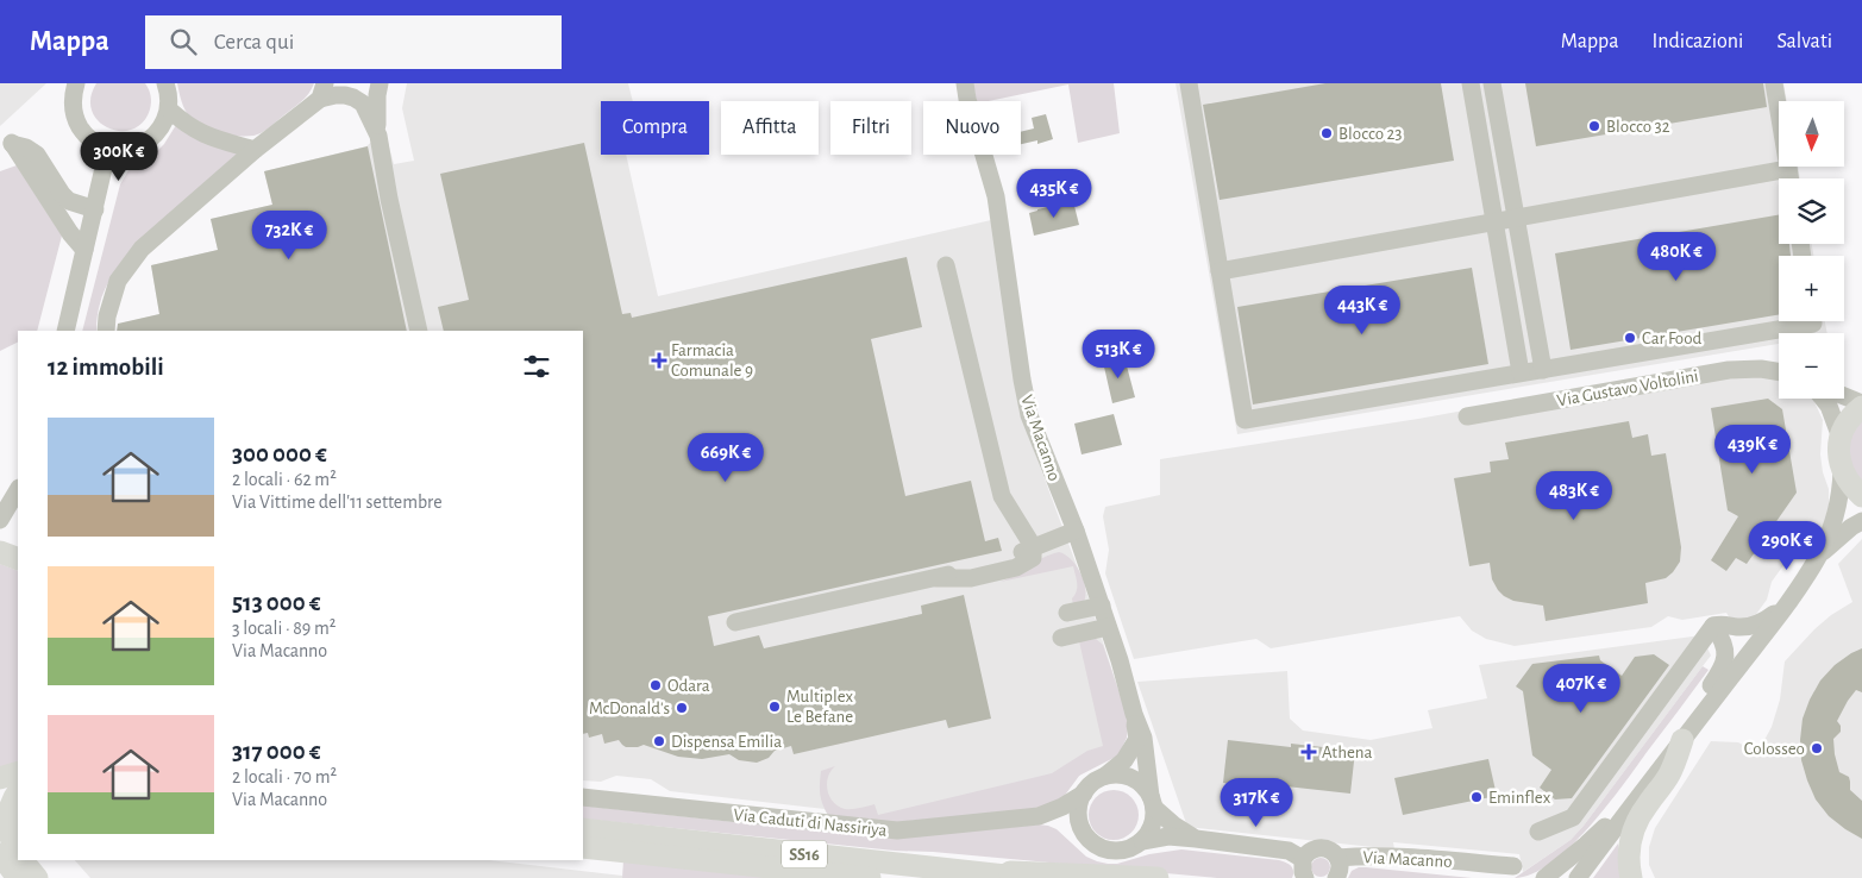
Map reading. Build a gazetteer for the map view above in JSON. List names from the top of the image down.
{
  "streets": {
    "main road": ["SS16"],
    "street": ["Via Gustavo Voltolini", "Via Macanno", "Via Caduti di Nassiriya"]
  },
  "crossings": [
    ["Via Macanno", "Via Caduti di Nassiriya"]
  ],
  "places": {
    "other": [
      "Blocco 32",
      "Blocco 23",
      "Car Food",
      "Odara",
      "Multiplex Le Befane",
      "McDonald's",
      "Dispensa Emilia",
      "Colosseo",
      "Eminflex"
    ],
    "health": ["Farmacia Comunale 9", "Athena"]
  },
  "north": "bottom",
  "page": {
    "header": "Mappa",
    "search": "Cerca qui",
    "nav": ["Mappa", "Indicazioni", "Salvati"],
    "map_buttons": ["+", "−"],
    "chip": [
      "Compra",
      "Affitta",
      "Filtri",
      "Nuovo"
    ],
    "price": [
      "300K €",
      "435K €",
      "732K €",
      "480K €",
      "443K €",
      "513K €",
      "439K €",
      "669K €",
      "483K €",
      "290K €",
      "407K €",
      "317K €"
    ],
    "heading": "12 immobili",
    "list": [
      {
        "name": "300 000 €",
        "note": "2 locali · 62 m² · Via Vittime dell'11 settembre"
      },
      {
        "name": "513 000 €",
        "note": "3 locali · 89 m² · Via Macanno"
      },
      {
        "name": "317 000 €",
        "note": "2 locali · 70 m² · Via Macanno"
      }
    ]
  }
}
